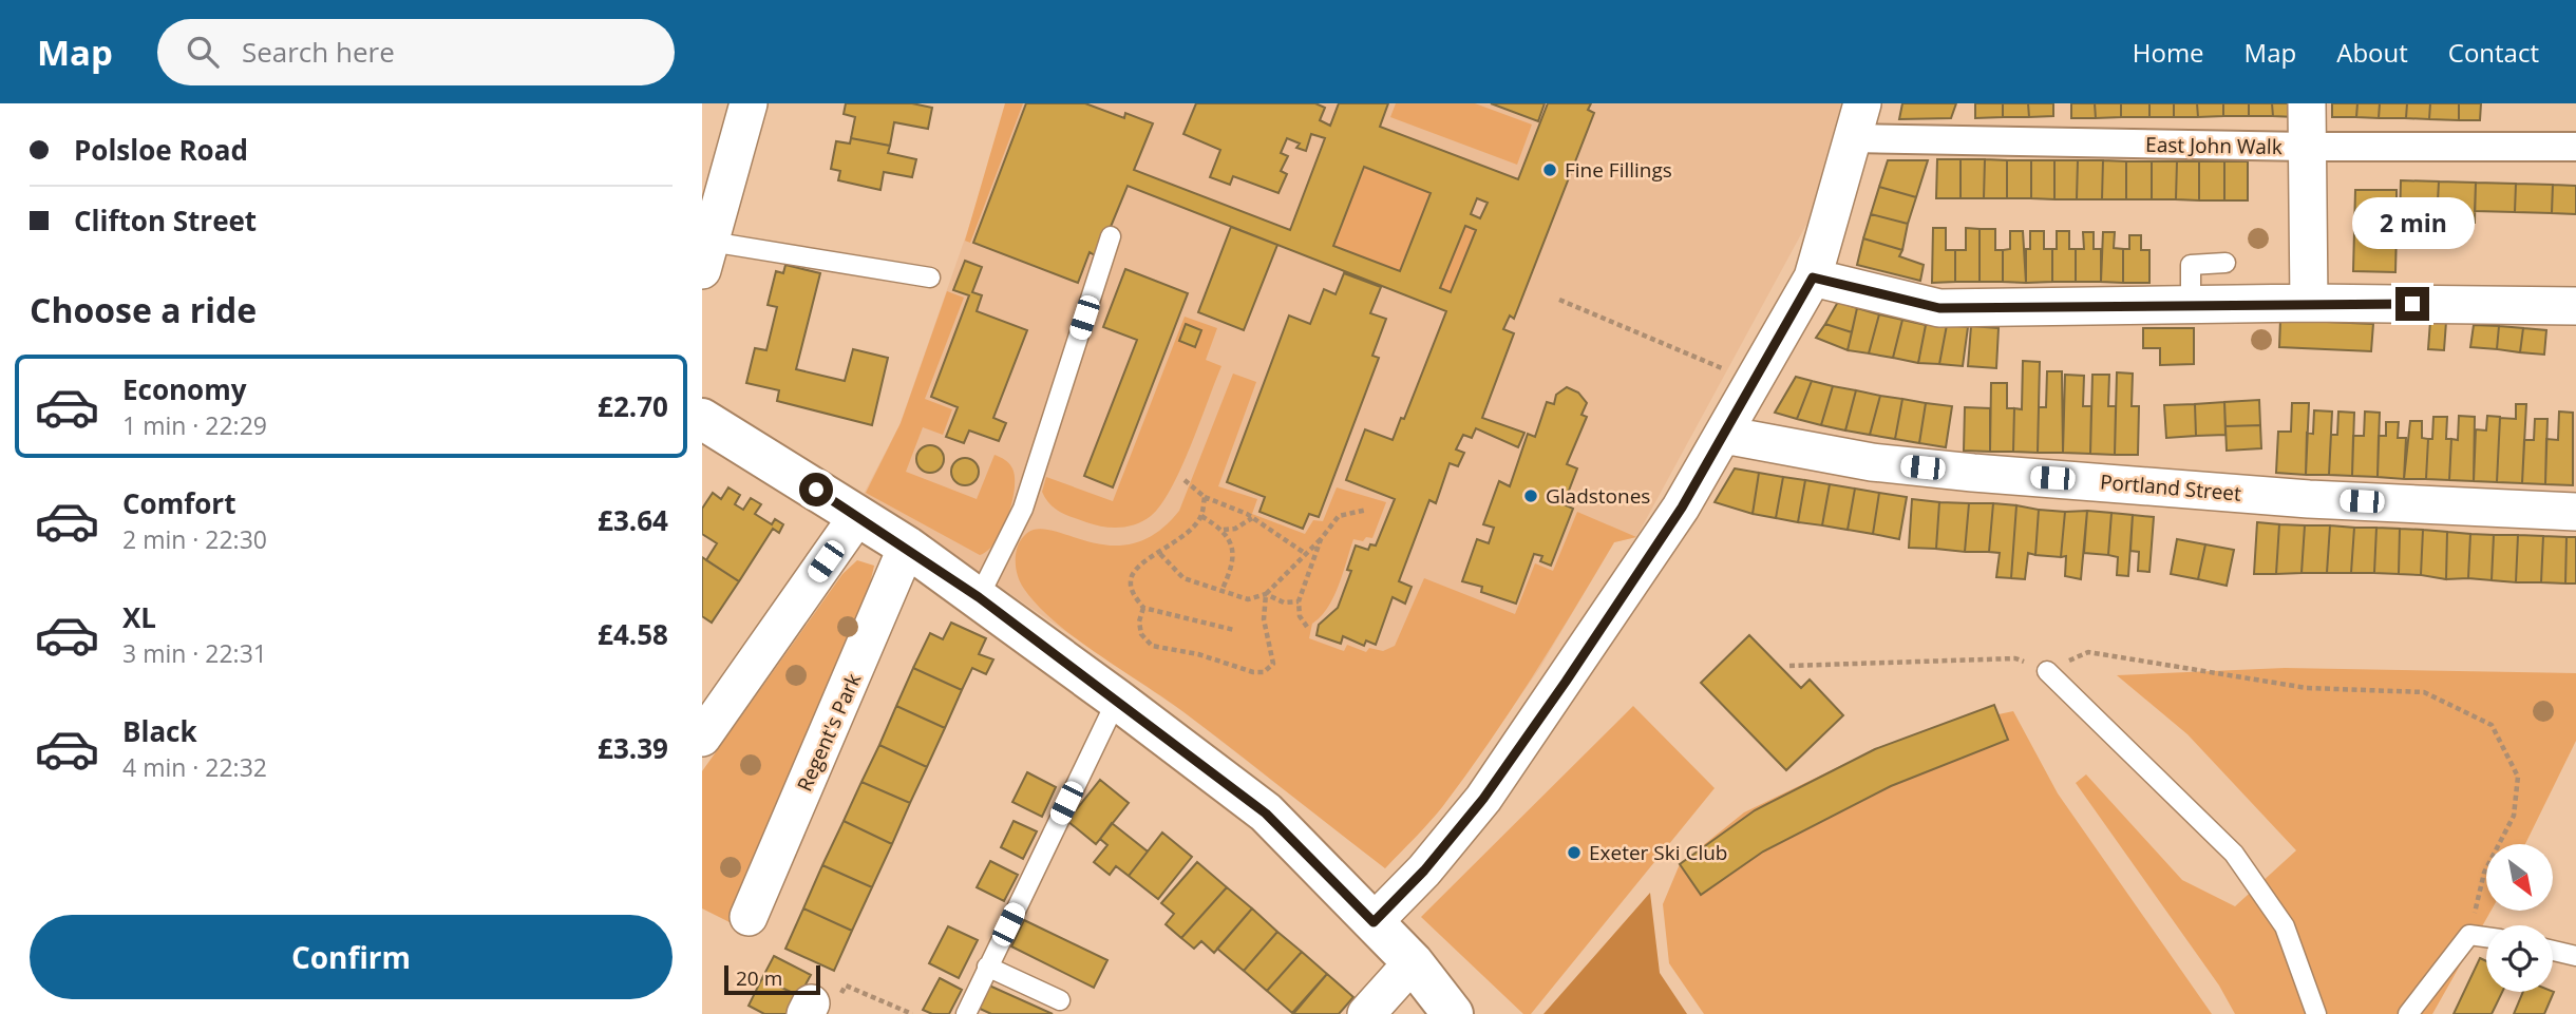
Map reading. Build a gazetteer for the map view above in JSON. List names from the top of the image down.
{
  "streets": {
    "street": ["East John Walk", "Portland Street", "Regent's Park"]
  },
  "places": ["Fine Fillings", "Gladstones", "Exeter Ski Club"],
  "scale_bar": "20 m",
  "north": "bottom right",
  "page": {
    "header": "Map",
    "search": "Search here",
    "nav": [
      "Home",
      "Map",
      "About",
      "Contact"
    ],
    "banner": ["Polsloe Road", "Clifton Street"],
    "bubble": "2 min",
    "heading": "Choose a ride",
    "list": [
      {
        "name": "Economy",
        "note": "1 min · 22:29",
        "value": "£2.70"
      },
      {
        "name": "Comfort",
        "note": "2 min · 22:30",
        "value": "£3.64"
      },
      {
        "name": "XL",
        "note": "3 min · 22:31",
        "value": "£4.58"
      },
      {
        "name": "Black",
        "note": "4 min · 22:32",
        "value": "£3.39"
      }
    ],
    "buttons": "Confirm",
    "scale": "20 m"
  }
}
